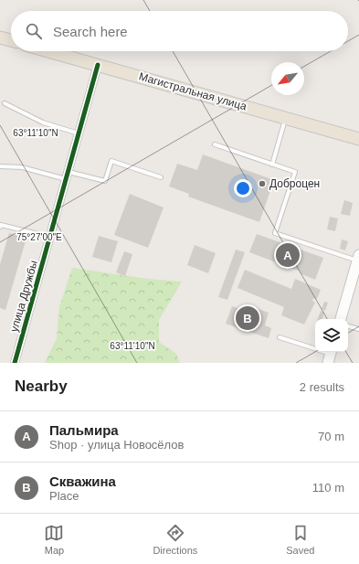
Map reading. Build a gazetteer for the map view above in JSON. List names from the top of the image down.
{
  "streets": {
    "main road": ["Магистральная улица"],
    "street": ["улица Дружбы"]
  },
  "crossings": [
    ["Магистральная улица", "улица Дружбы"]
  ],
  "places": ["Доброцен"],
  "north": "bottom left",
  "page": {
    "search": "Search here",
    "pins": ["A", "B"],
    "heading": ["Nearby", "2 results"],
    "list": [
      {
        "mark": "A",
        "name": "Пальмира",
        "note": "Shop · улица Новосёлов",
        "value": "70 m"
      },
      {
        "mark": "B",
        "name": "Скважина",
        "note": "Place",
        "value": "110 m"
      }
    ],
    "nav": ["Map", "Directions", "Saved"]
  },
  "coordinates": ["63°11'10\"N", "75°27'00\"E"]
}
